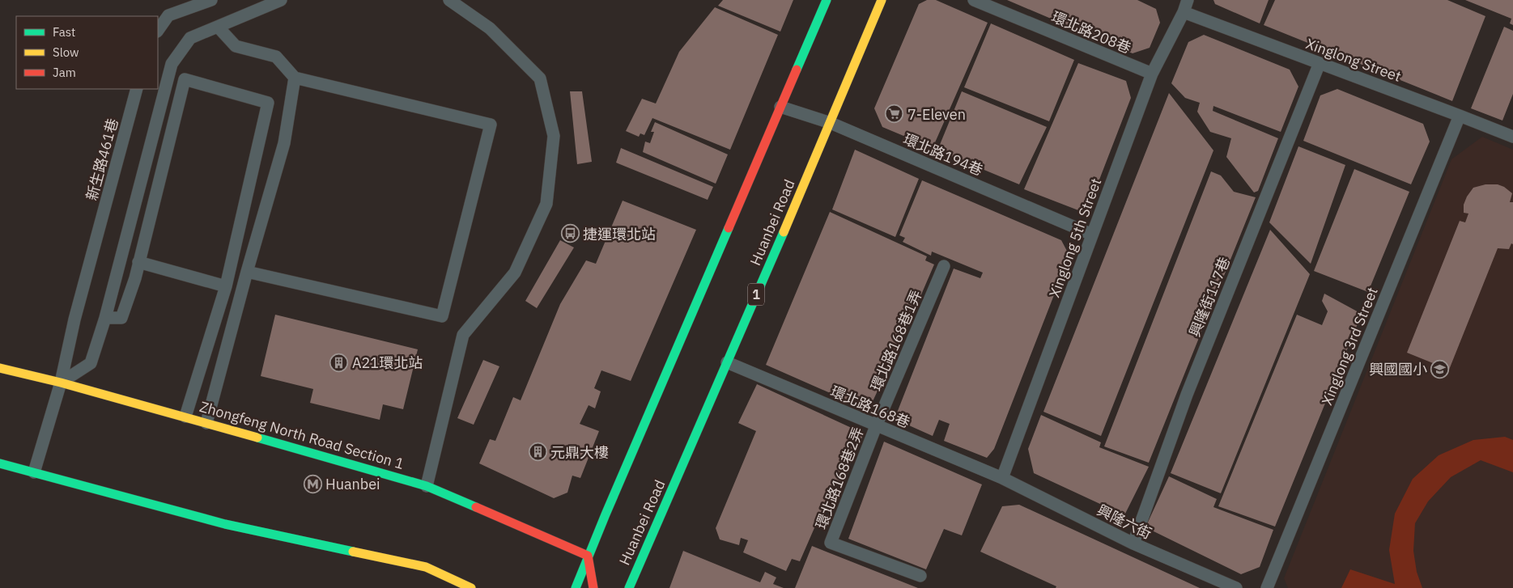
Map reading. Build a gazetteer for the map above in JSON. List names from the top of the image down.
{
  "streets": {
    "main road": ["Huanbei Road", "1", "Zhongfeng North Road Section 1"],
    "lane": [
      "環北路208巷",
      "Xinglong Street",
      "環北路194巷",
      "新生路461巷",
      "Xinglong 5th Street",
      "興隆街117巷",
      "環北路168巷1弄",
      "Xinglong 3rd Street",
      "環北路168巷",
      "環北路168巷2弄",
      "興隆六街"
    ]
  },
  "crossings": [
    ["環北路208巷", "Xinglong 5th Street"],
    ["Xinglong Street", "Xinglong 5th Street"],
    ["Xinglong Street", "興隆街117巷"],
    ["Xinglong Street", "Xinglong 3rd Street"],
    ["環北路194巷", "Huanbei Road"],
    ["環北路194巷", "Xinglong 5th Street"],
    ["新生路461巷", "Zhongfeng North Road Section 1"],
    ["Huanbei Road", "環北路168巷"],
    ["Xinglong 5th Street", "環北路168巷"],
    ["Xinglong 5th Street", "興隆六街"],
    ["興隆街117巷", "興隆六街"],
    ["環北路168巷1弄", "環北路168巷"],
    ["環北路168巷1弄", "環北路168巷2弄"],
    ["環北路168巷", "環北路168巷2弄"],
    ["環北路168巷", "興隆六街"]
  ],
  "places": {
    "supermarket": ["7-Eleven"],
    "bus stop": ["捷運環北站"],
    "building": ["A21環北站", "元鼎大樓"],
    "school or university": ["興國國小"],
    "metro station": ["Huanbei"]
  },
  "legend": ["Fast", "Slow", "Jam"]
}
